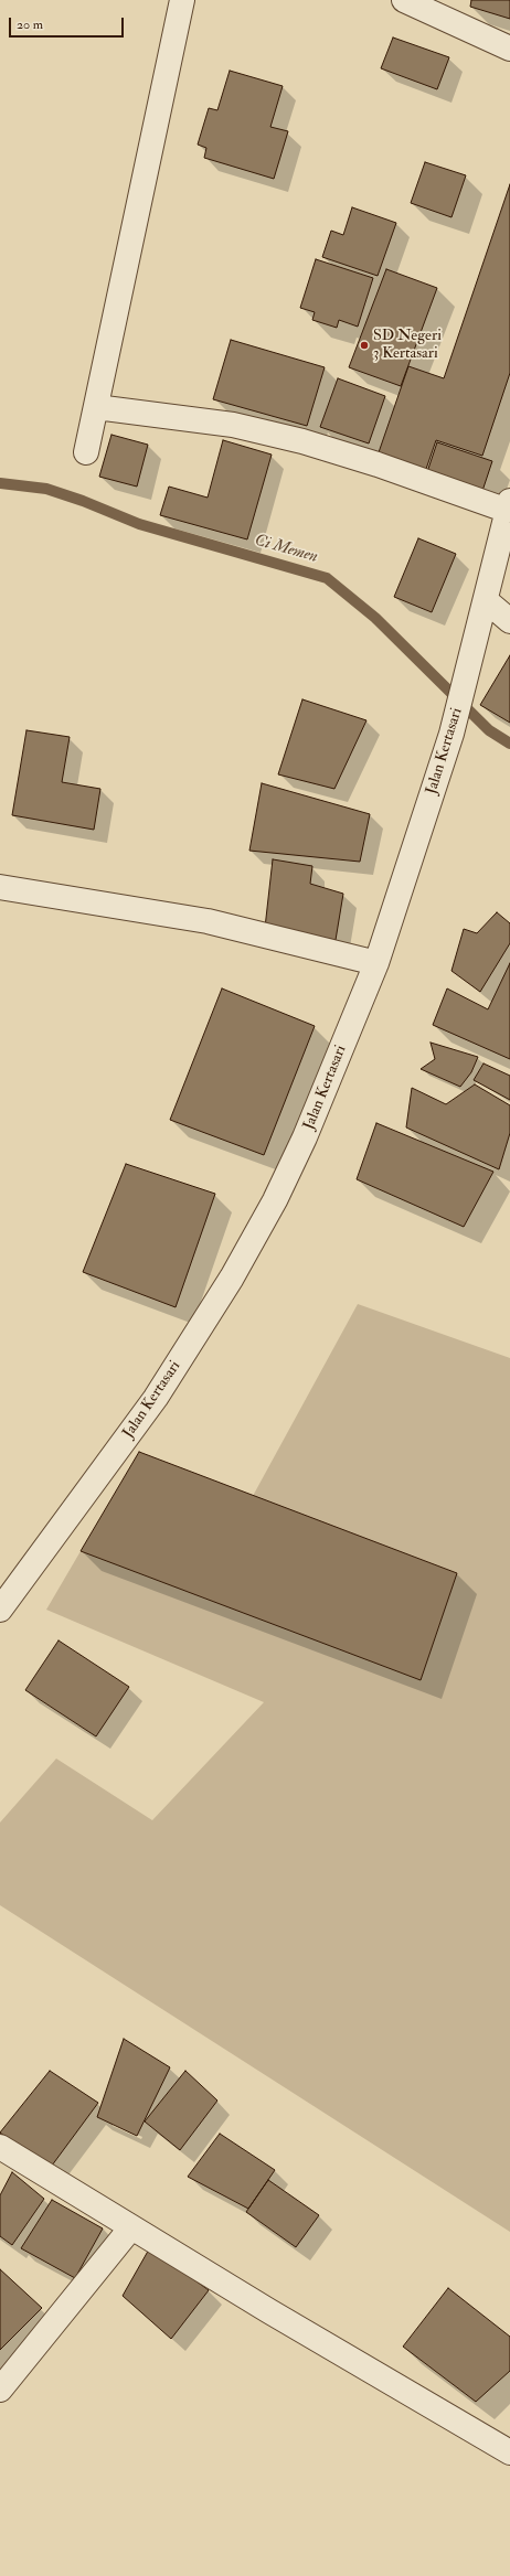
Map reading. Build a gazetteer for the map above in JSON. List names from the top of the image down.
{
  "streets": {
    "street": ["Jalan Kertasari"]
  },
  "water": ["Ci Memen"],
  "places": ["SD Negeri 3 Kertasari"],
  "scale_bar": "20 m"
}
